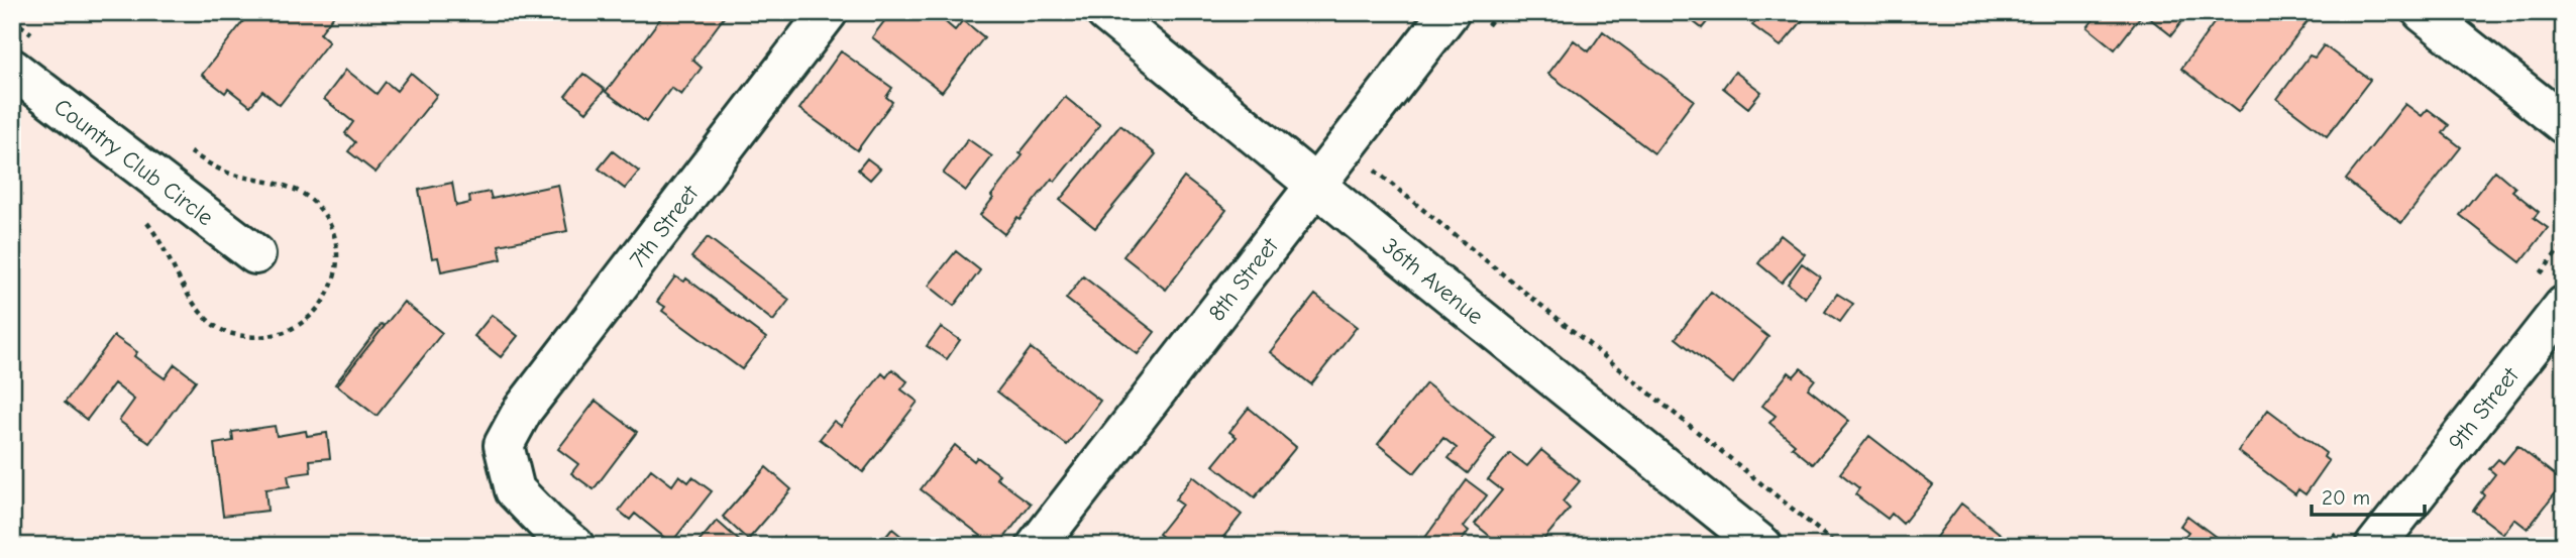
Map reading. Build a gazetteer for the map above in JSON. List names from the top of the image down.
{
  "streets": {
    "street": [
      "Country Club Circle",
      "7th Street",
      "8th Street",
      "36th Avenue",
      "9th Street"
    ]
  },
  "crossings": [
    ["8th Street", "36th Avenue"]
  ],
  "scale_bar": "20 m"
}
